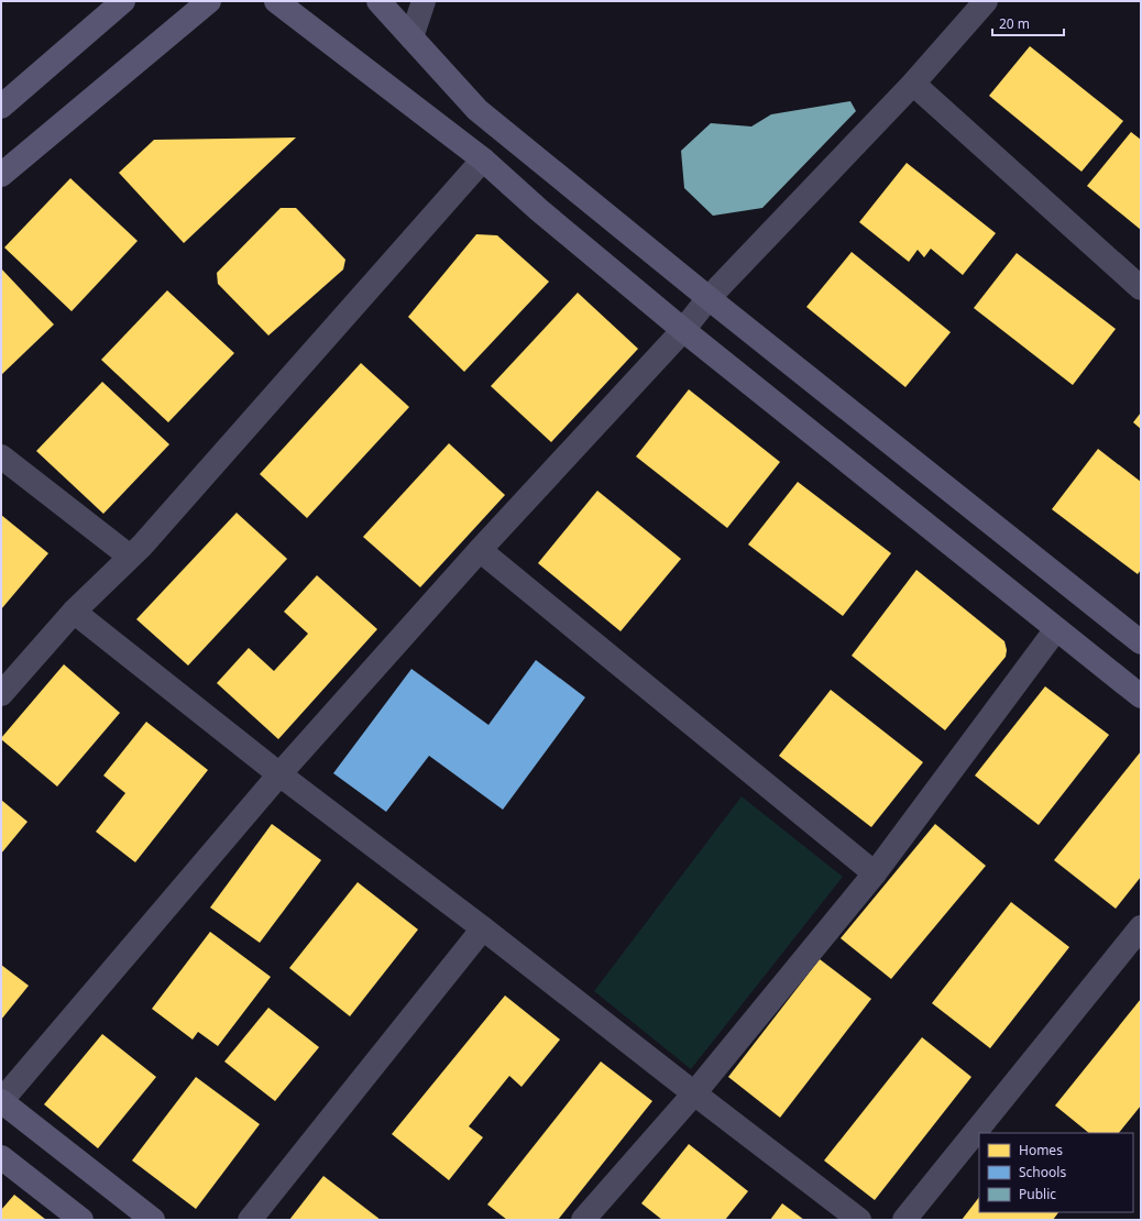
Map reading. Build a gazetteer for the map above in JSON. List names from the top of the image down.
{
  "legend": ["Homes", "Schools", "Public"],
  "scale_bar": "20 m"
}
